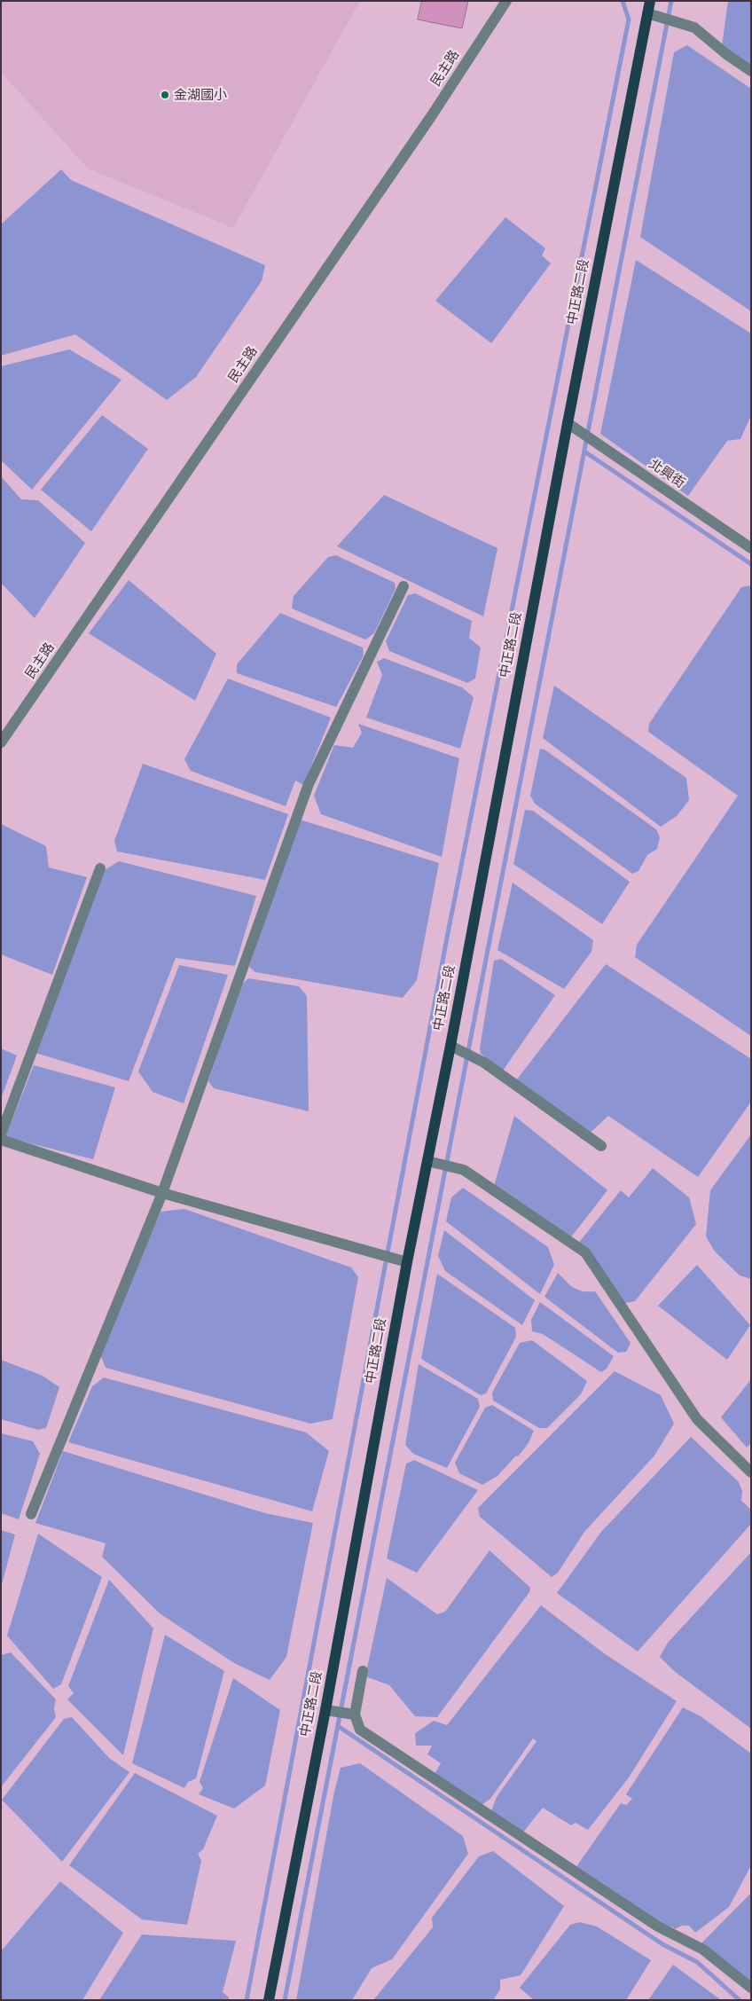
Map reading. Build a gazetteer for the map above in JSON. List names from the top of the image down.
{
  "streets": {
    "main road": ["中正路二段"],
    "street": ["民主路", "北興街"]
  },
  "crossings": [
    ["中正路二段", "北興街"]
  ],
  "places": ["金湖國小"]
}
